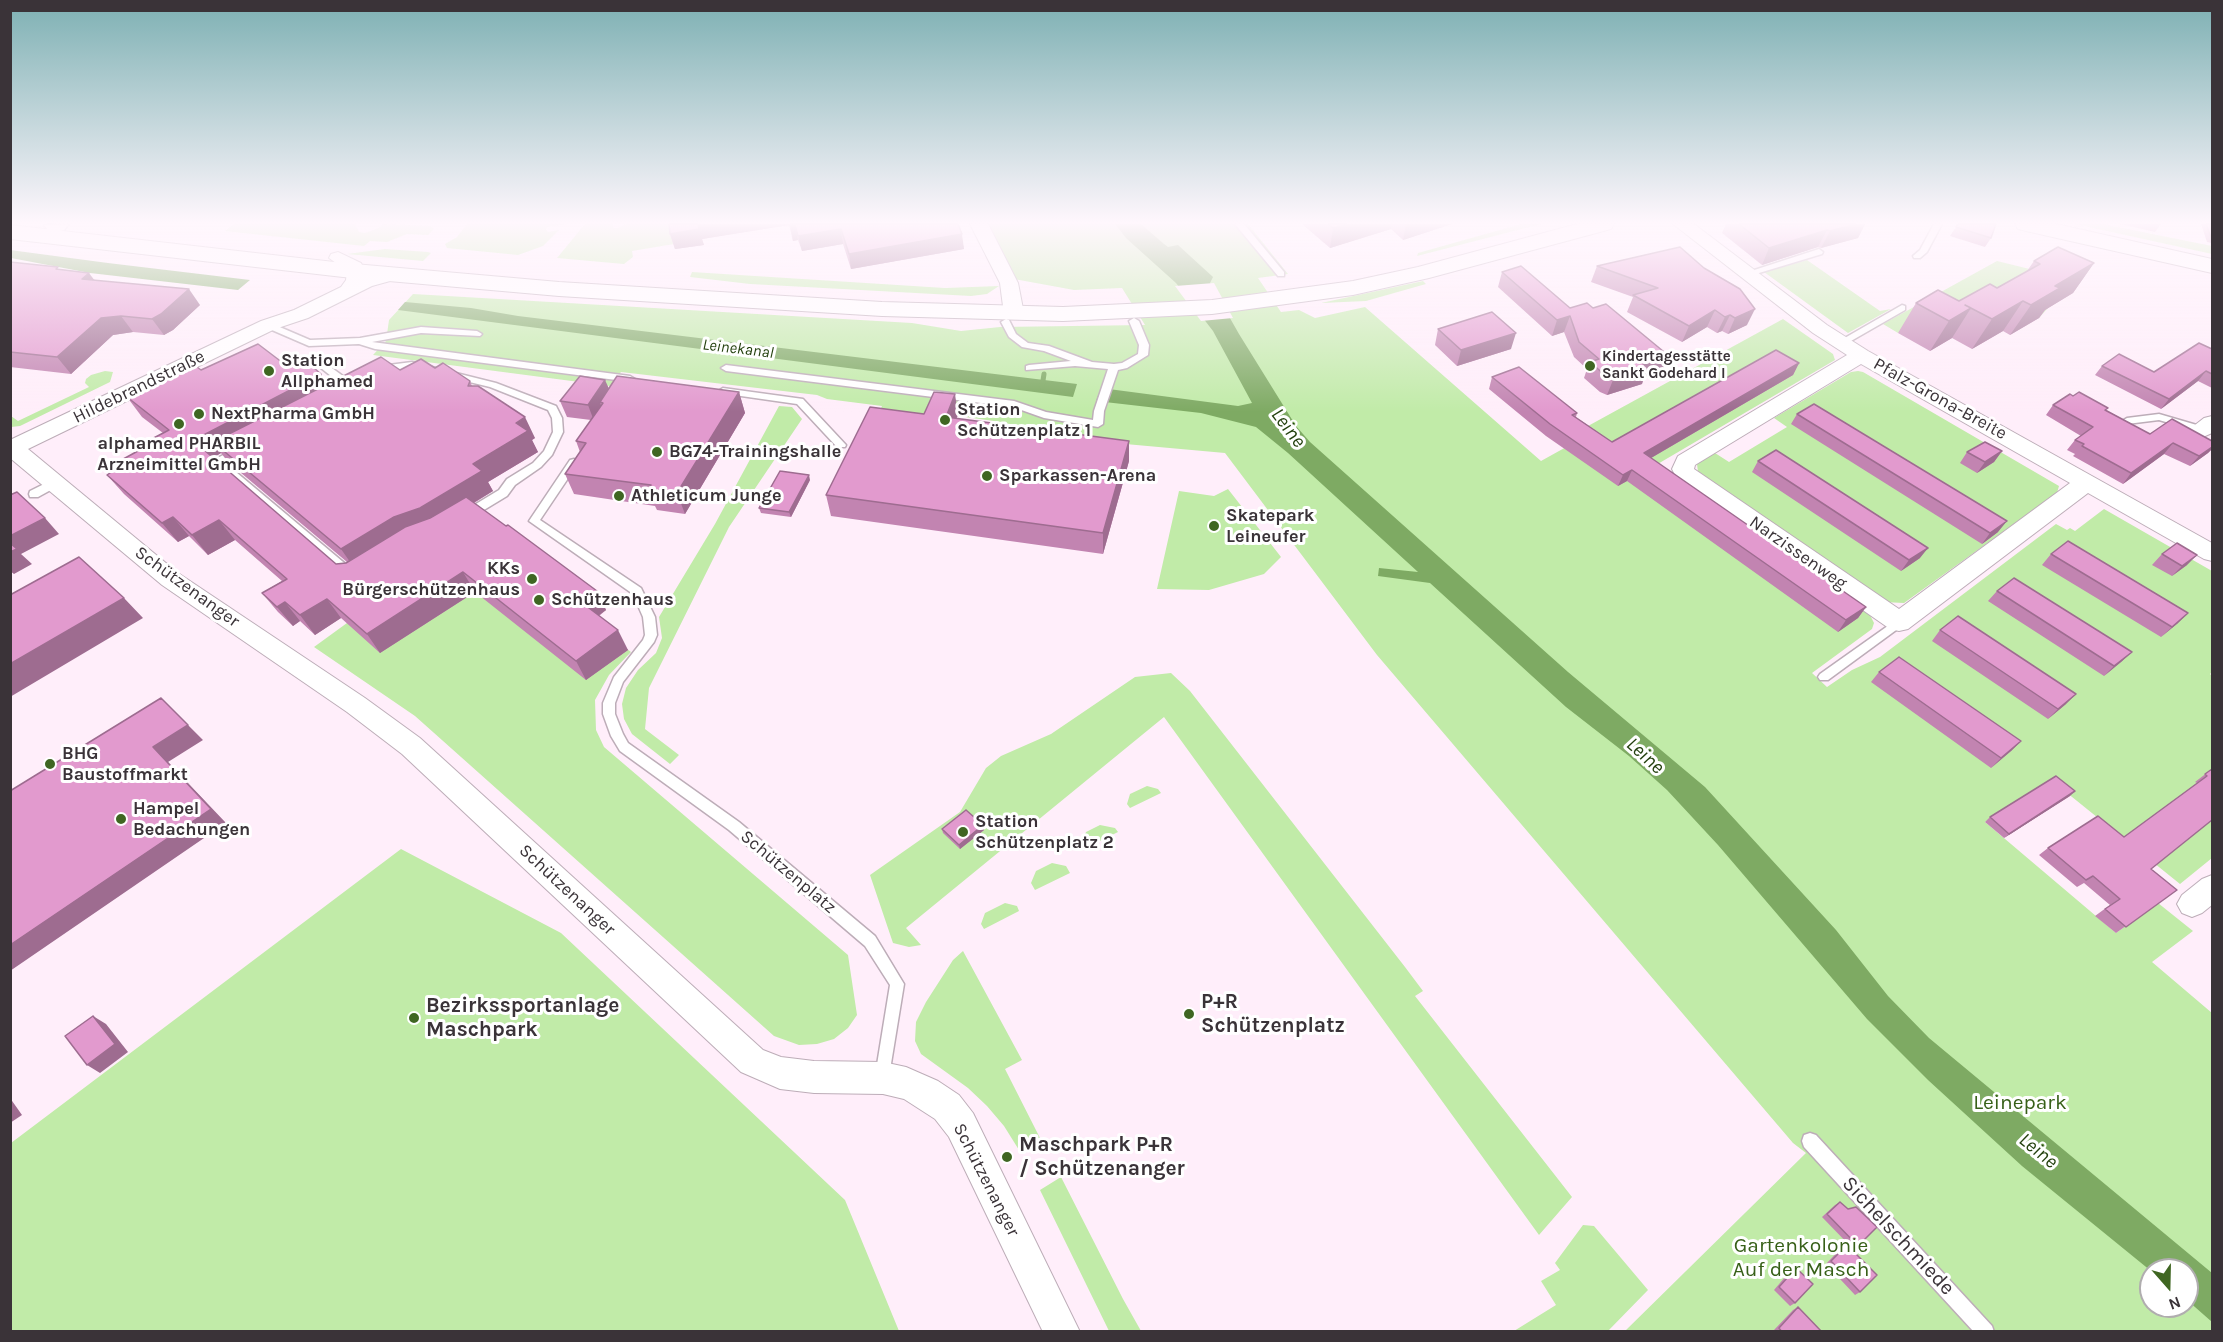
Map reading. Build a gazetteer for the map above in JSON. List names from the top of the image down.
{
  "streets": {
    "street": [
      "Hildebrandstraße",
      "Pfalz-Grona-Breite",
      "Narzissenweg",
      "Schützenanger"
    ],
    "lane": ["Schützenplatz", "Sichelschmiede"]
  },
  "crossings": [
    ["Hildebrandstraße", "Schützenanger"],
    ["Pfalz-Grona-Breite", "Narzissenweg"],
    ["Schützenanger", "Schützenplatz"]
  ],
  "water": ["Leinekanal", "Leine"],
  "parks": ["Leinepark", "Gartenkolonie Auf der Masch"],
  "places": [
    "Kindertagesstätte Sankt Godehard I",
    "Station Allphamed",
    "NextPharma GmbH",
    "Station Schützenplatz 1",
    "alphamed PHARBIL Arzneimittel GmbH",
    "BG74-Trainingshalle",
    "Sparkassen-Arena",
    "Athleticum Junge",
    "Skatepark Leineufer",
    "KKs Bürgerschützenhaus",
    "Schützenhaus",
    "BHG Baustoffmarkt",
    "Hampel Bedachungen",
    "Station Schützenplatz 2",
    "P+R Schützenplatz",
    "Bezirkssportanlage Maschpark",
    "Maschpark P+R / Schützenanger"
  ],
  "north": "bottom"
}
